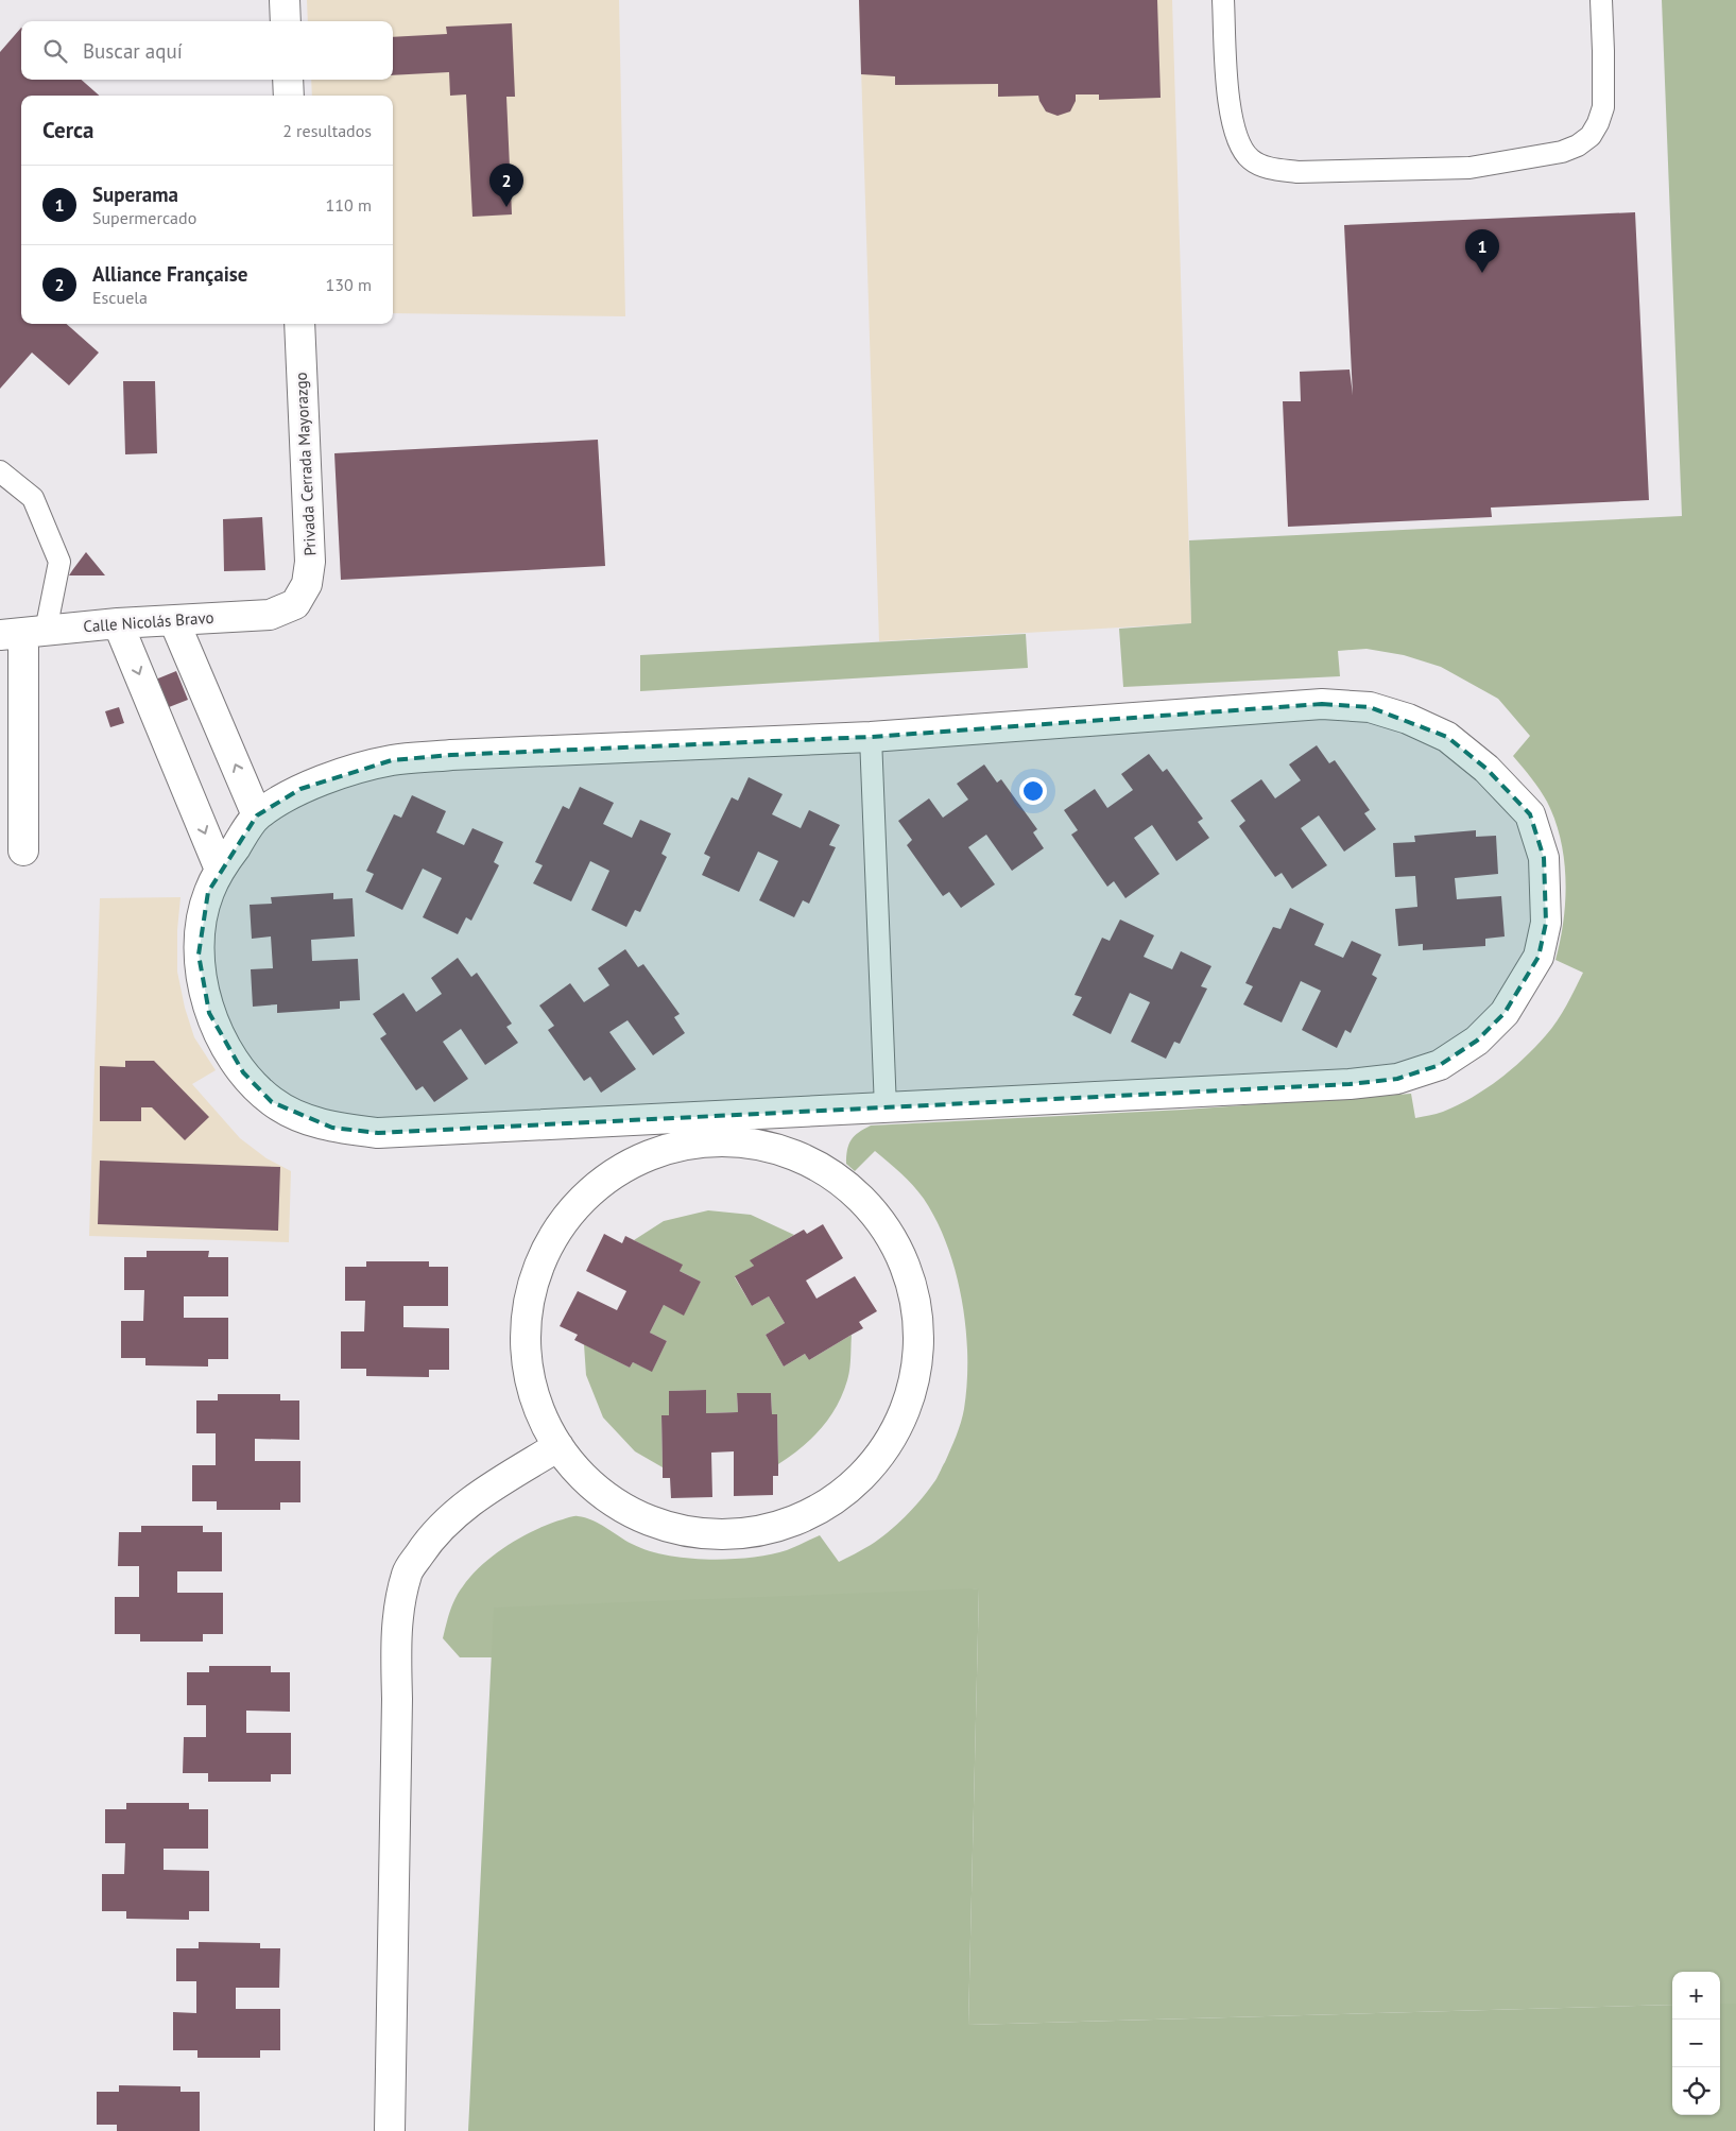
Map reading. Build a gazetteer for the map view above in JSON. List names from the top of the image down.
{
  "streets": {
    "street": ["Privada Cerrada Mayorazgo", "Calle Nicolás Bravo"]
  },
  "crossings": [
    ["Privada Cerrada Mayorazgo", "Calle Nicolás Bravo"]
  ],
  "page": {
    "search": "Buscar aquí",
    "heading": ["Cerca", "2 resultados"],
    "pins": ["2", "1"],
    "list": [
      {
        "mark": "1",
        "name": "Superama",
        "note": "Supermercado",
        "value": "110 m"
      },
      {
        "mark": "2",
        "name": "Alliance Française",
        "note": "Escuela",
        "value": "130 m"
      }
    ],
    "map_buttons": ["+", "−"]
  }
}
